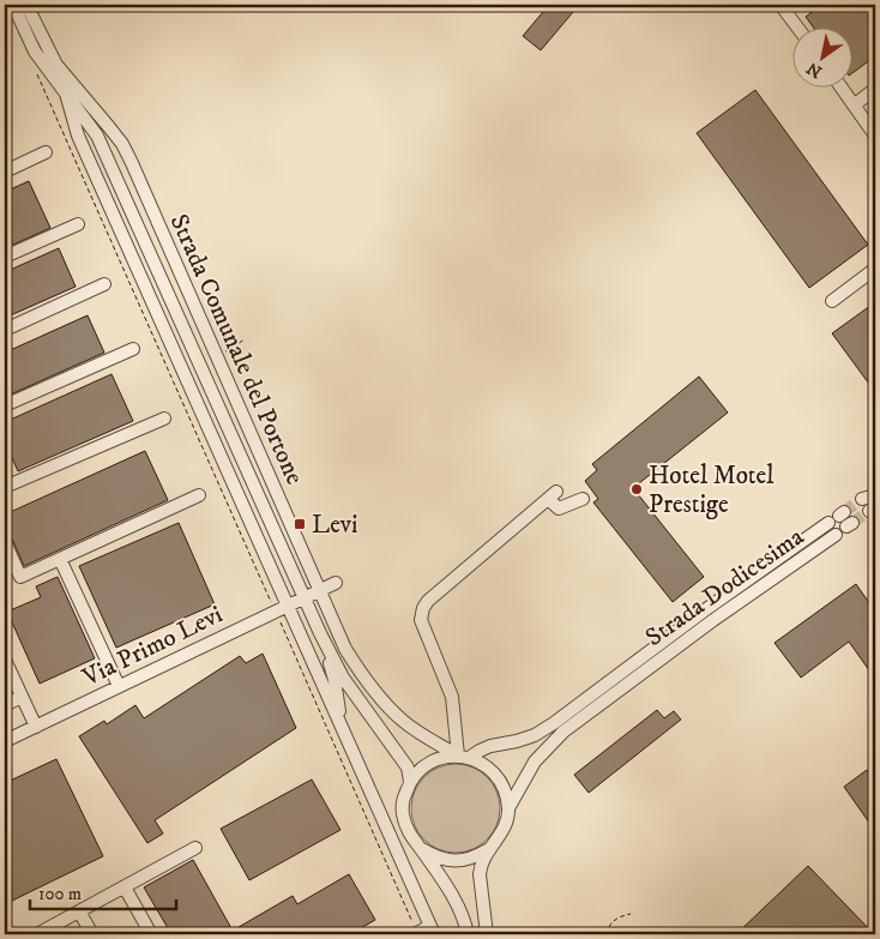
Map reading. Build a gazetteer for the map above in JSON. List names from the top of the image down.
{
  "streets": {
    "street": ["Strada Comunale del Portone", "Strada Dodicesima", "Via Primo Levi"]
  },
  "crossings": [
    ["Strada Comunale del Portone", "Strada Dodicesima"],
    ["Strada Comunale del Portone", "Via Primo Levi"]
  ],
  "places": {
    "other": ["Hotel Motel Prestige"],
    "transit": ["Levi"]
  },
  "scale_bar": "100 m",
  "north": "bottom left"
}
